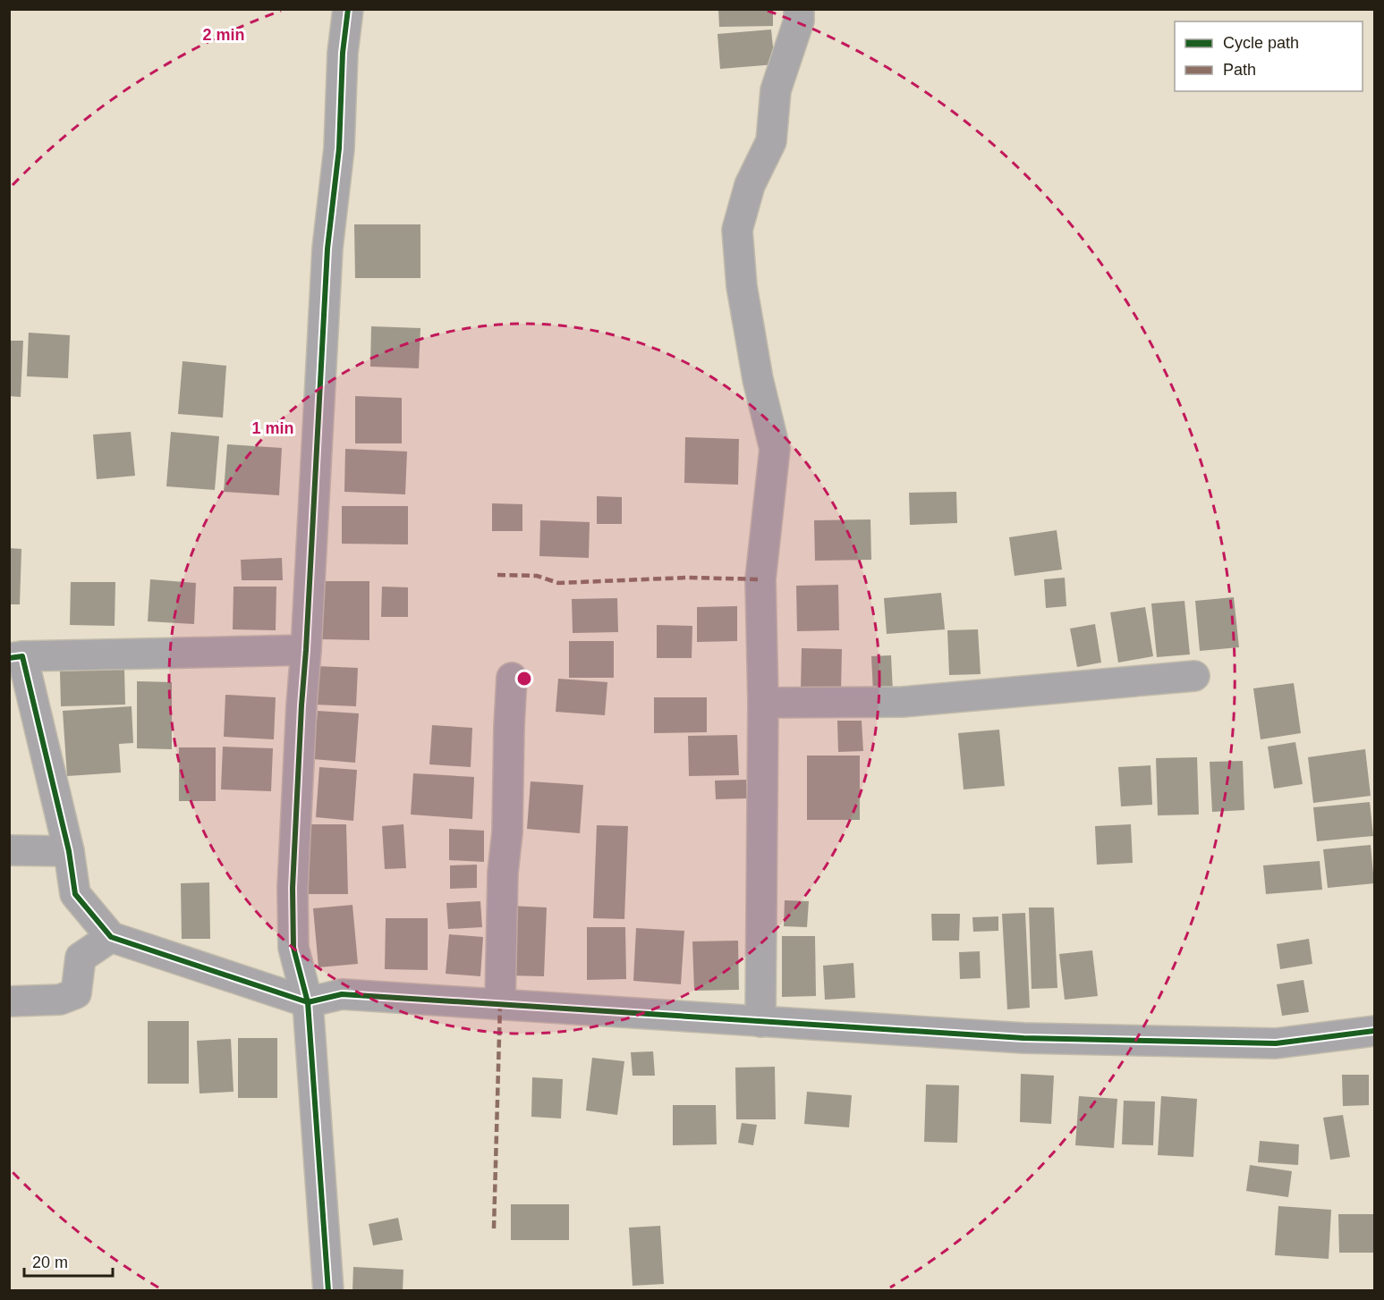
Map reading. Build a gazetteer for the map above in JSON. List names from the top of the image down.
{
  "legend": ["Cycle path", "Path"],
  "scale_bar": "20 m",
  "rings": ["2 min", "1 min"]
}
